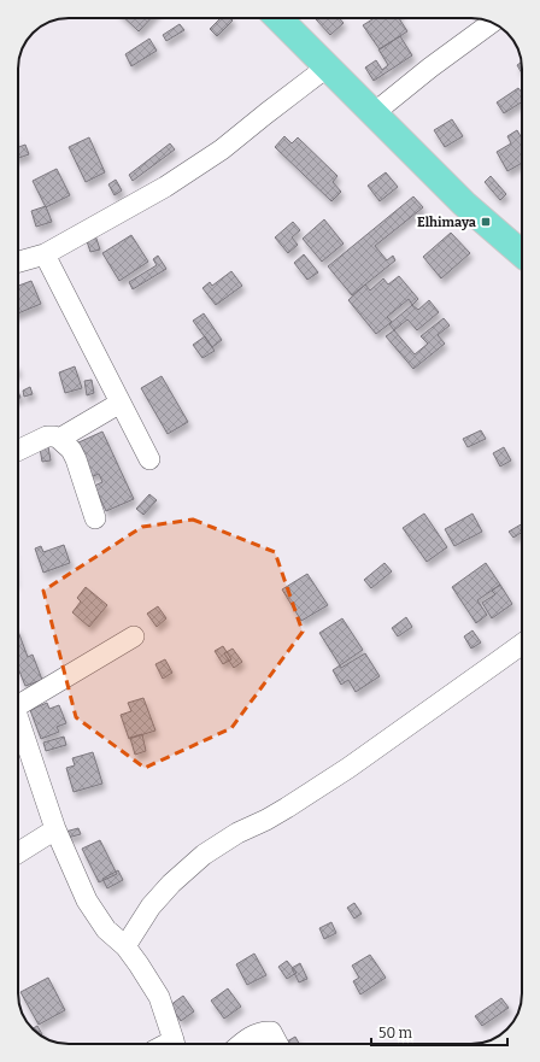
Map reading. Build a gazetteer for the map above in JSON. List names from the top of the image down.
{
  "places": {
    "transit": ["Elhimaya"]
  },
  "scale_bar": "50 m"
}
